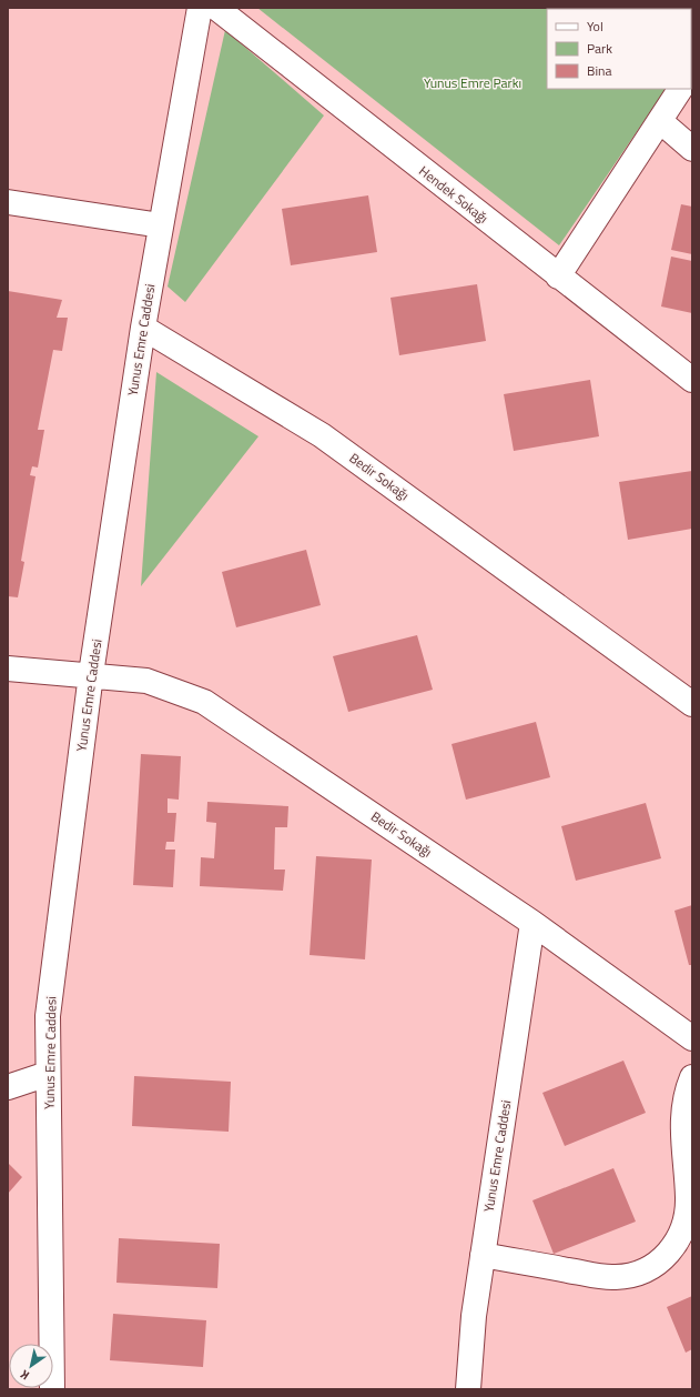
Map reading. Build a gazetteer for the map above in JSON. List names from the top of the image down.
{
  "streets": {
    "street": ["Hendek Sokağı", "Yunus Emre Caddesi", "Bedir Sokağı"]
  },
  "crossings": [
    ["Yunus Emre Caddesi", "Bedir Sokağı"]
  ],
  "parks": ["Yunus Emre Parkı"],
  "legend": ["Yol", "Park", "Bina"],
  "north": "bottom left"
}
